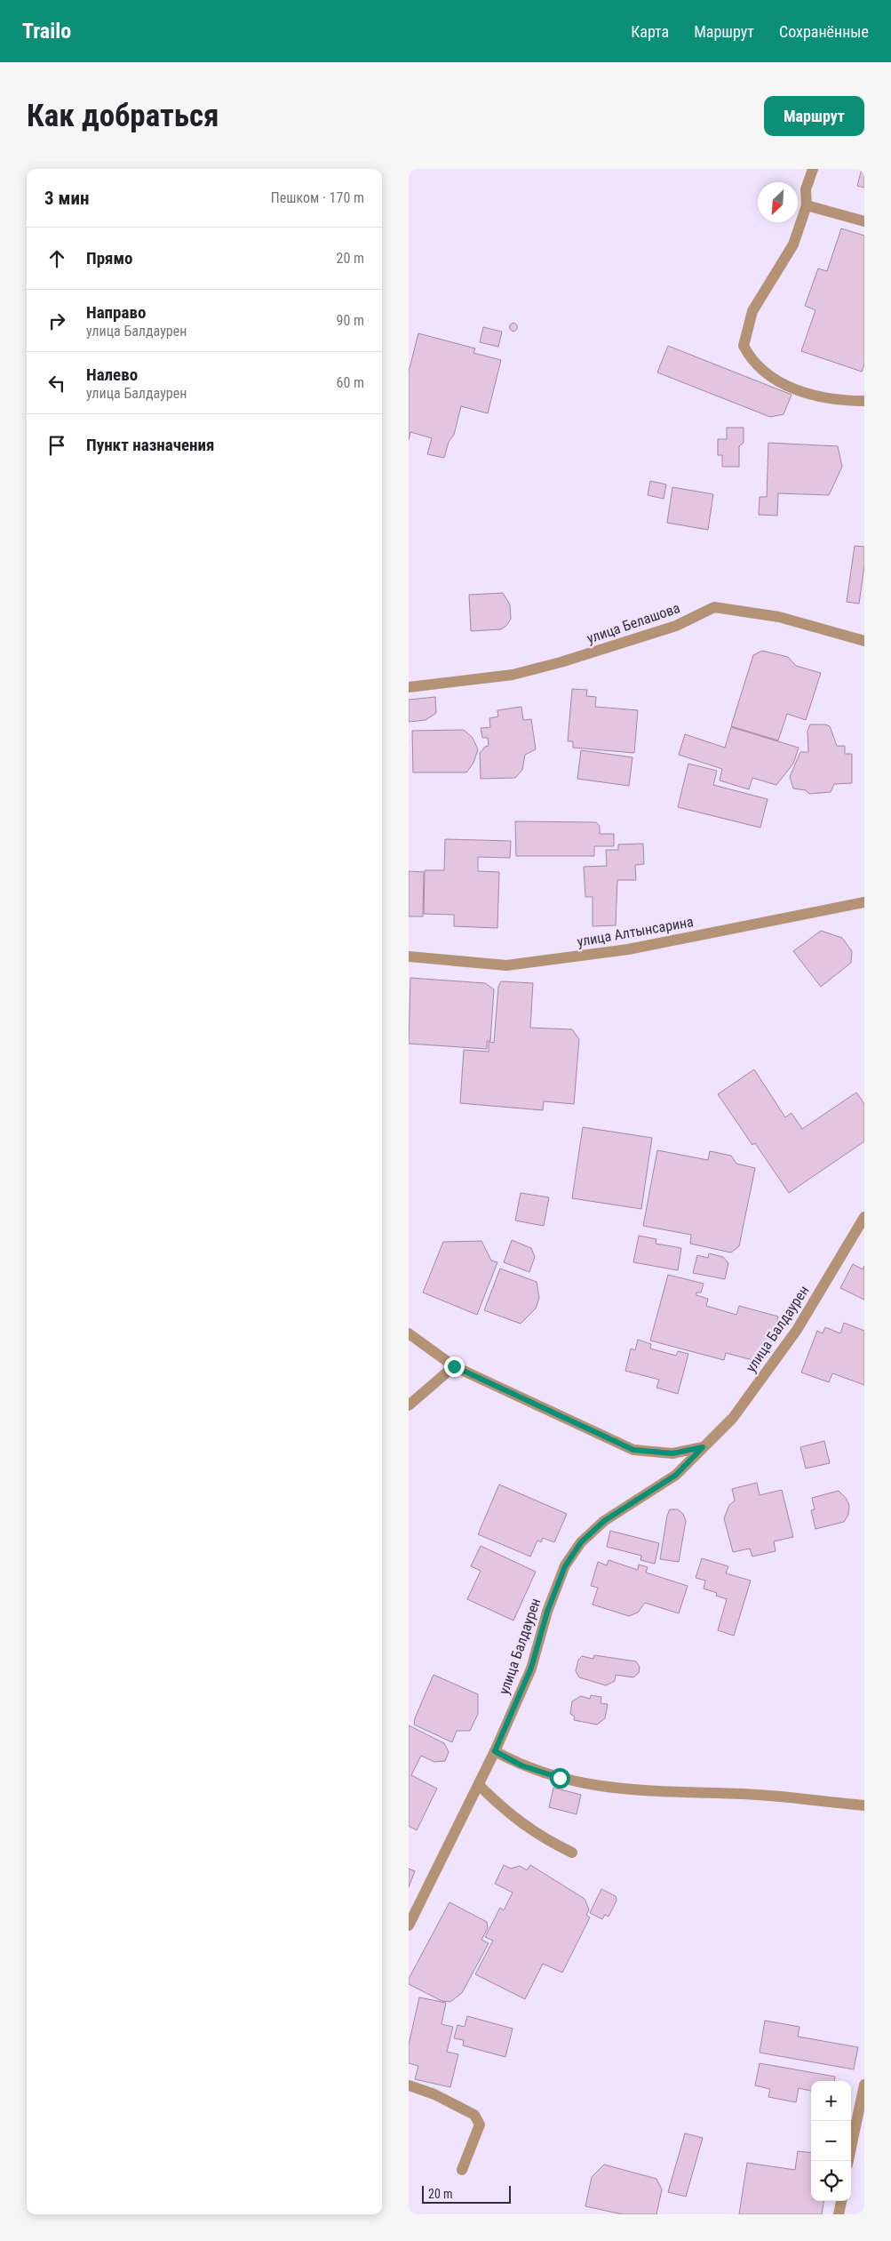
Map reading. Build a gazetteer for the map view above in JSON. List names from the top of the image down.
{
  "streets": {
    "street": ["улица Белашова", "улица Алтынсарина", "улица Балдаурен"]
  },
  "scale_bar": "20 m",
  "north": "bottom left",
  "page": {
    "header": "Trailo",
    "nav": ["Карта", "Маршрут", "Сохранённые"],
    "buttons": "Маршрут",
    "title": "Как добраться",
    "heading": ["3 мин", "Пешком · 170 m"],
    "list": [
      ["Прямо", "20 m"],
      ["Направо", "улица Балдаурен", "90 m"],
      ["Налево", "улица Балдаурен", "60 m"],
      "Пункт назначения"
    ],
    "map_buttons": ["+", "−"],
    "scale": "20 m"
  }
}
